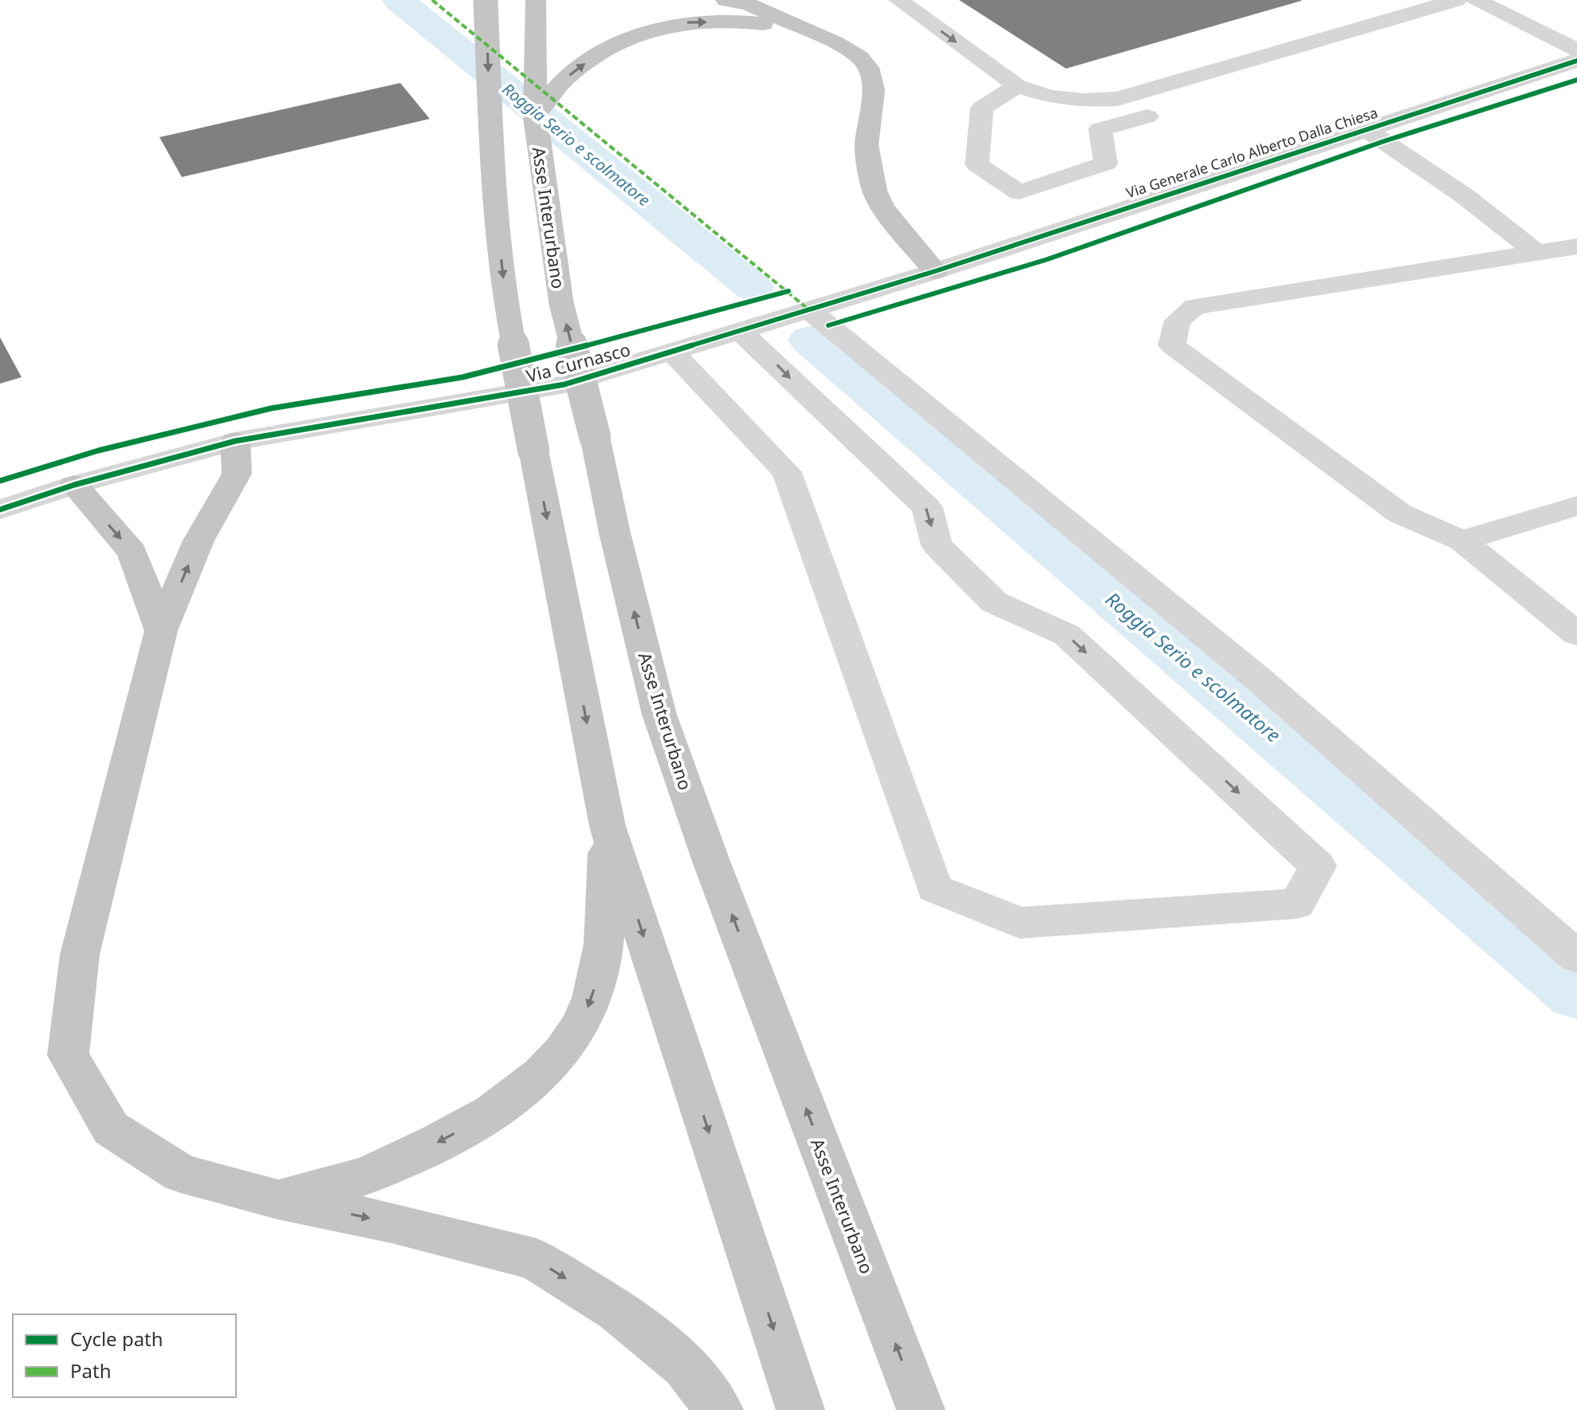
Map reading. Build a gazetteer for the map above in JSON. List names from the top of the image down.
{
  "streets": {
    "highway": ["Asse Interurbano"],
    "street": ["Via Generale Carlo Alberto Dalla Chiesa", "Via Curnasco"]
  },
  "crossings": [
    ["Via Generale Carlo Alberto Dalla Chiesa", "Via Curnasco"]
  ],
  "water": ["Roggia Serio e scolmatore"],
  "legend": ["Cycle path", "Path"]
}
